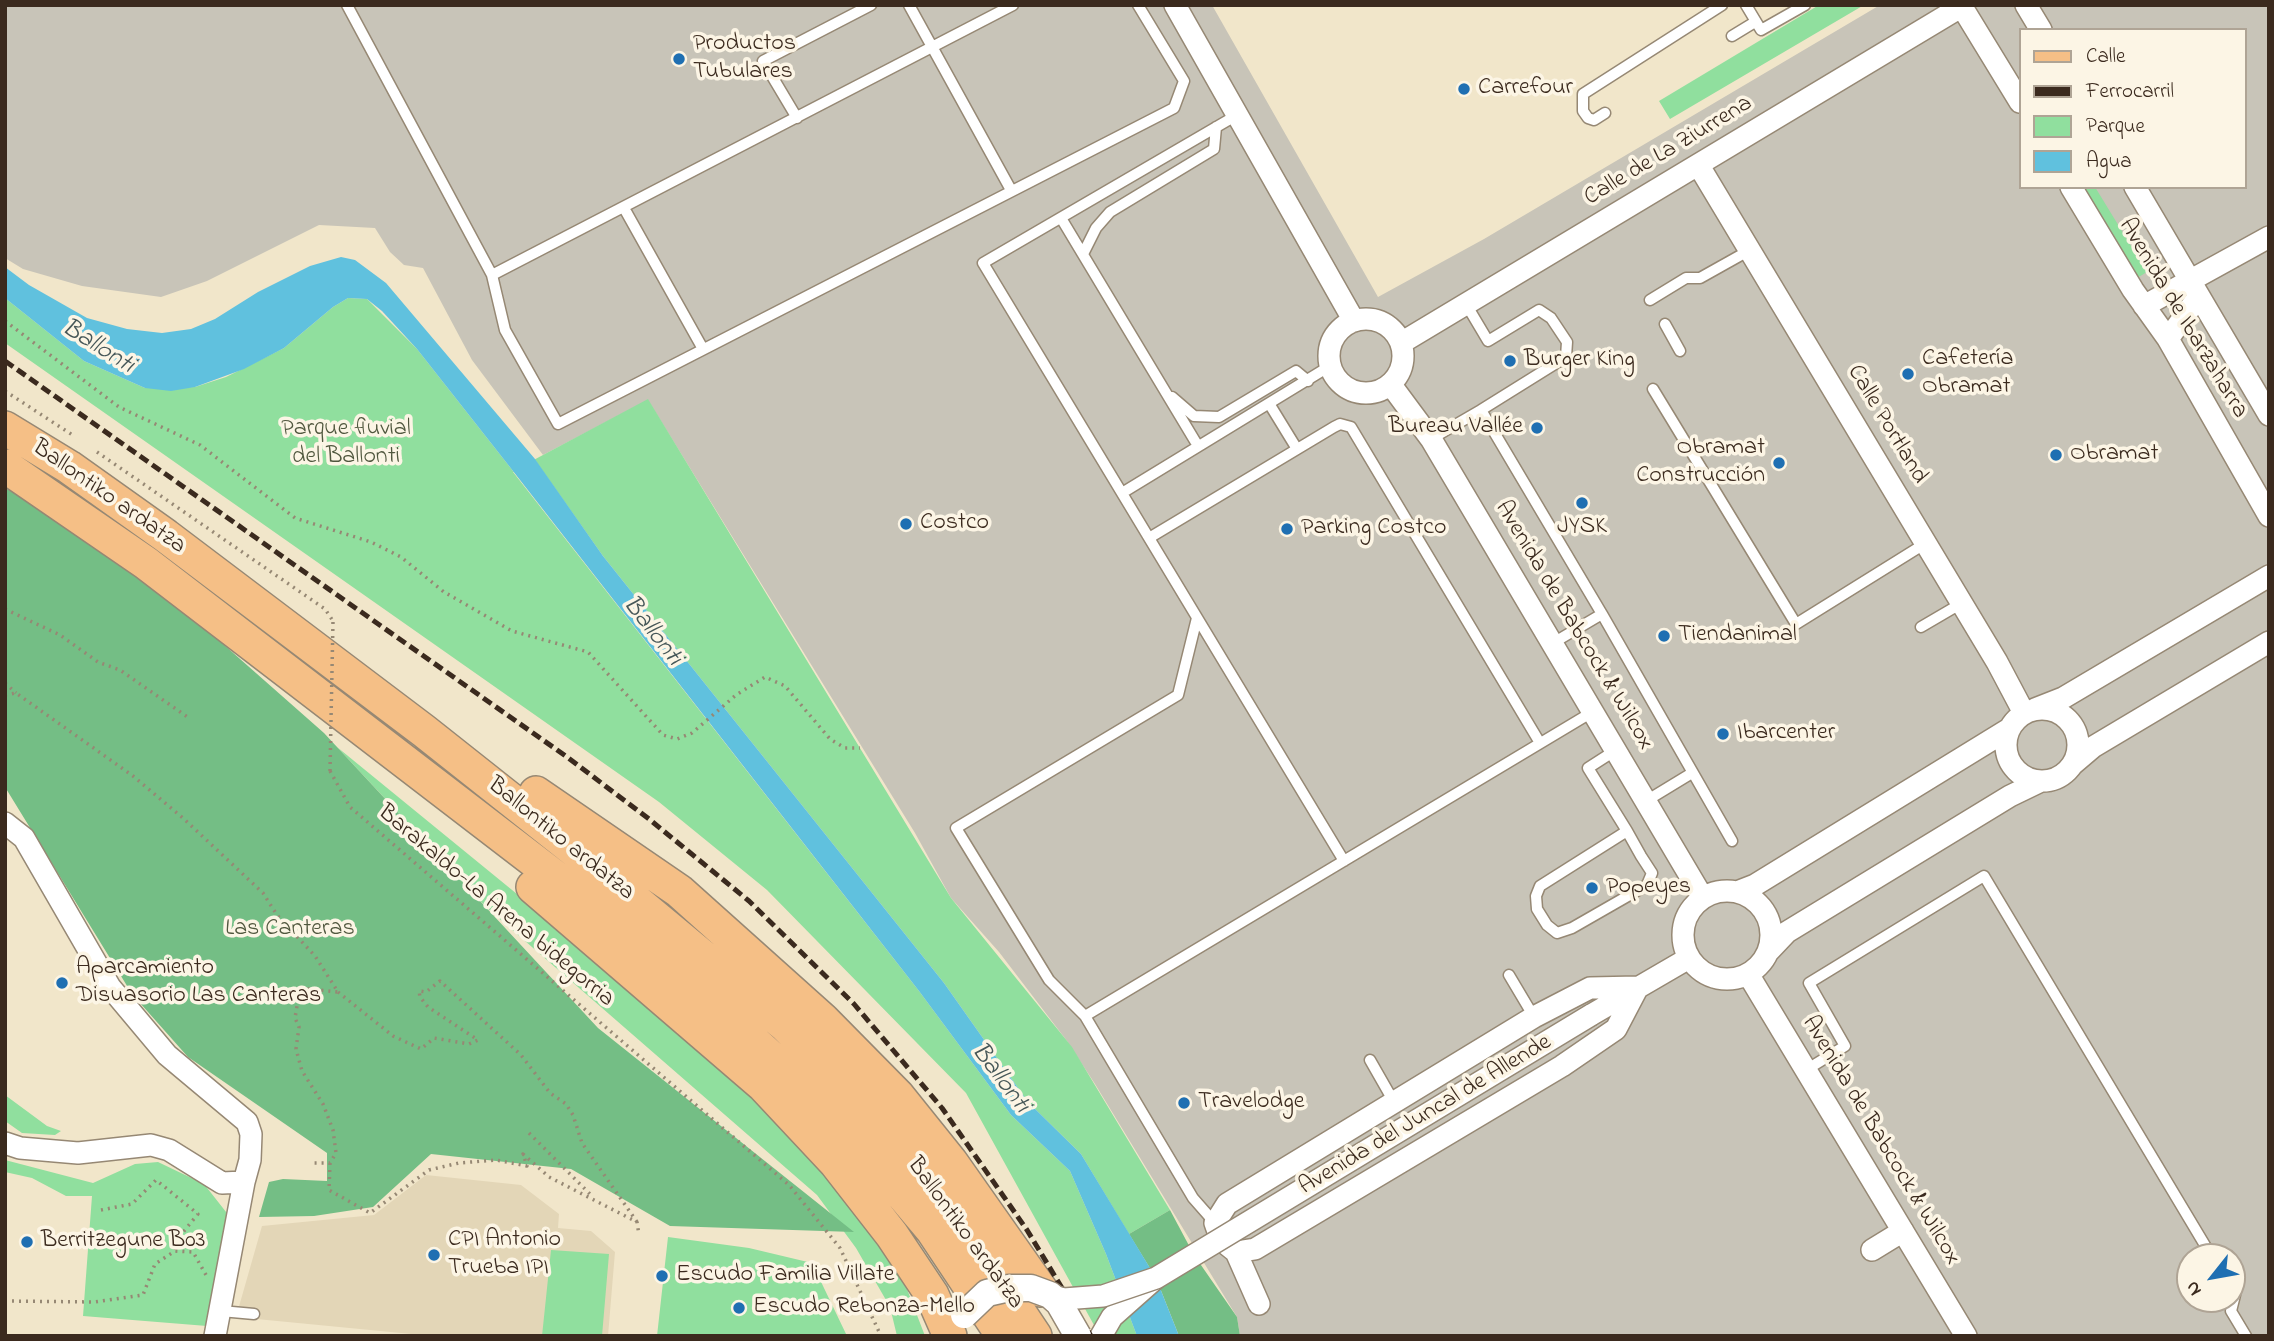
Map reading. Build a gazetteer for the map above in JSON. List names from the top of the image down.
{
  "streets": {
    "main road": ["Ballontiko ardatza"],
    "street": [
      "Calle de La Ziurrena",
      "Avenida de Ibarzaharra",
      "Calle Portland",
      "Avenida de Babcock & Wilcox",
      "Avenida del Juncal de Allende"
    ],
    "path": ["Barakaldo-La Arena bidegorria"]
  },
  "crossings": [
    ["Calle de La Ziurrena", "Calle Portland"],
    ["Calle de La Ziurrena", "Avenida de Babcock & Wilcox"],
    ["Avenida de Babcock & Wilcox", "Avenida del Juncal de Allende"]
  ],
  "water": ["Ballonti"],
  "parks": ["Parque fluvial del Ballonti", "Las Canteras"],
  "places": [
    "Productos Tubulares",
    "Carrefour",
    "Burger King",
    "Cafetería Obramat",
    "Bureau Vallée",
    "Obramat",
    "Obramat Construcción",
    "JYSK",
    "Costco",
    "Parking Costco",
    "Tiendanimal",
    "Ibarcenter",
    "Popeyes",
    "Aparcamiento Disuasorio Las Canteras",
    "Travelodge",
    "Berritzegune B03",
    "CPI Antonio Trueba IPI",
    "Escudo Familia Villate",
    "Escudo Rebonza-Mello"
  ],
  "legend": [
    "Calle",
    "Ferrocarril",
    "Parque",
    "Agua"
  ],
  "north": "bottom left"
}
